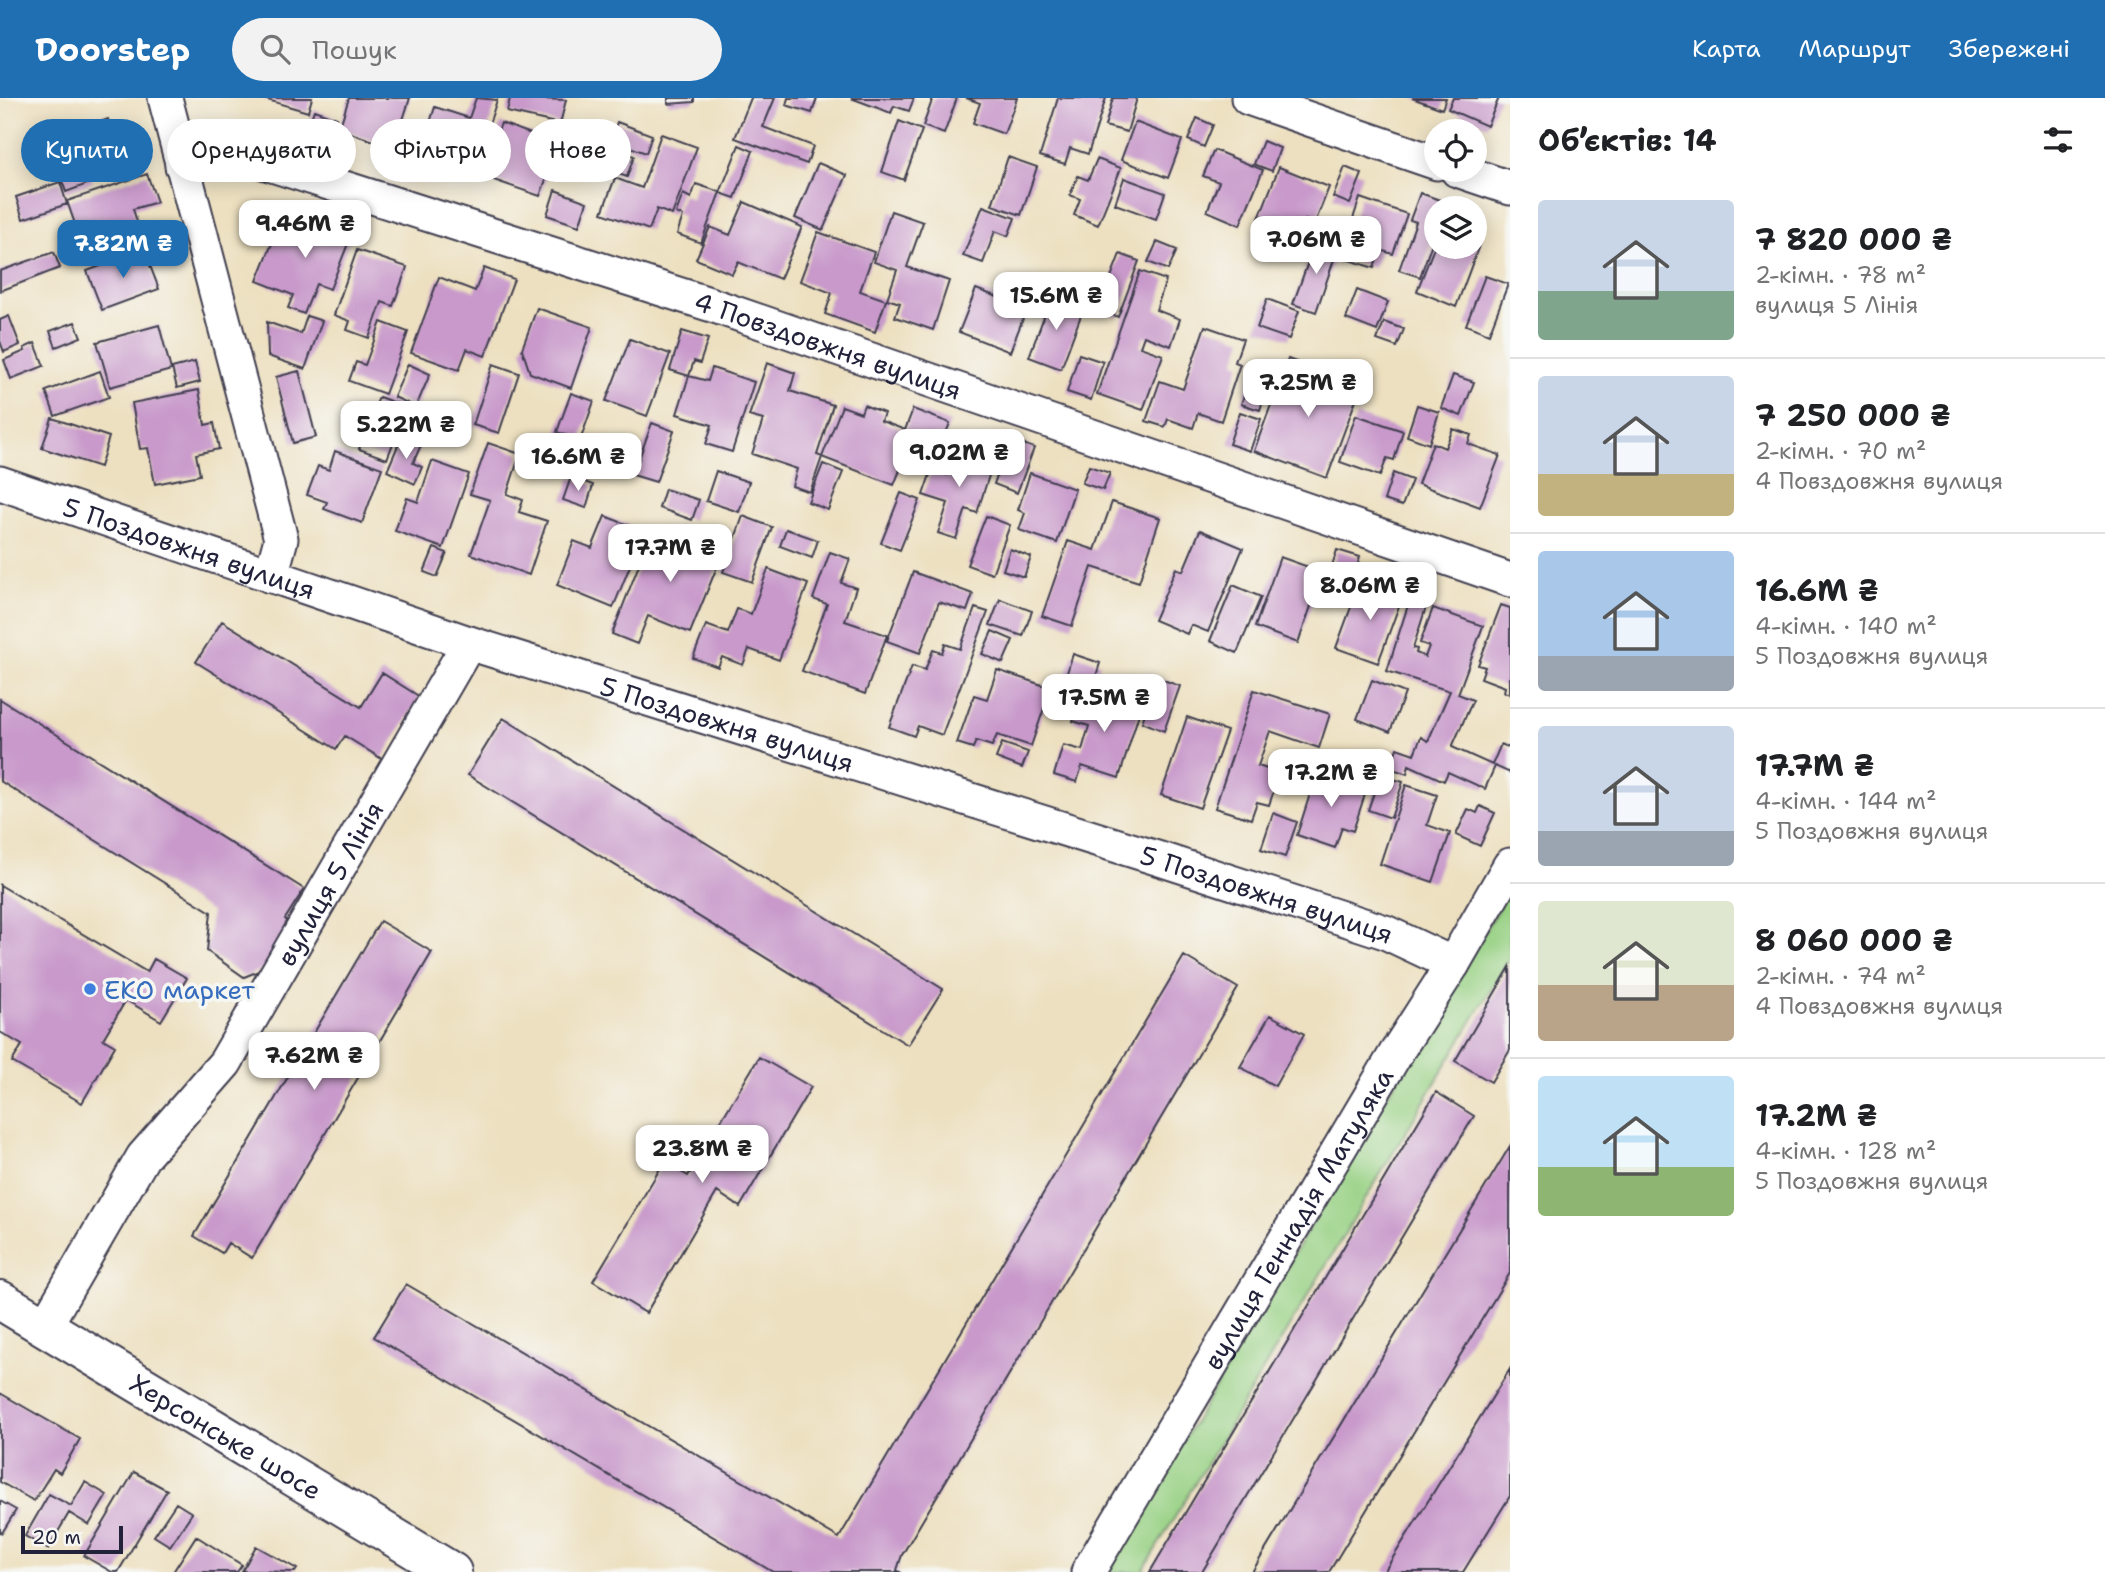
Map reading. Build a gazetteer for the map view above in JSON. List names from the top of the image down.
{
  "streets": {
    "main road": ["Херсонське шосе"],
    "street": [
      "4 Повздовжня вулиця",
      "5 Поздовжня вулиця",
      "вулиця 5 Лінія",
      "вулиця Геннадія Матуляка"
    ]
  },
  "crossings": [
    ["5 Поздовжня вулиця", "вулиця 5 Лінія"],
    ["5 Поздовжня вулиця", "вулиця Геннадія Матуляка"],
    ["вулиця 5 Лінія", "Херсонське шосе"]
  ],
  "places": ["ЕКО маркет"],
  "scale_bar": "20 m",
  "page": {
    "header": "Doorstep",
    "search": "Пошук",
    "nav": ["Карта", "Маршрут", "Збережені"],
    "heading": "Об’єктів: 14",
    "chip": [
      "Купити",
      "Орендувати",
      "Фільтри",
      "Нове"
    ],
    "list": [
      {
        "name": "7 820 000 ₴",
        "note": "2-кімн. · 78 m² · вулиця 5 Лінія"
      },
      {
        "name": "7 250 000 ₴",
        "note": "2-кімн. · 70 m² · 4 Повздовжня вулиця"
      },
      {
        "name": "16.6M ₴",
        "note": "4-кімн. · 140 m² · 5 Поздовжня вулиця"
      },
      {
        "name": "17.7M ₴",
        "note": "4-кімн. · 144 m² · 5 Поздовжня вулиця"
      },
      {
        "name": "8 060 000 ₴",
        "note": "2-кімн. · 74 m² · 4 Повздовжня вулиця"
      },
      {
        "name": "17.2M ₴",
        "note": "4-кімн. · 128 m² · 5 Поздовжня вулиця"
      }
    ],
    "price": [
      "9.46M ₴",
      "7.06M ₴",
      "7.82M ₴",
      "15.6M ₴",
      "7.25M ₴",
      "5.22M ₴",
      "9.02M ₴",
      "16.6M ₴",
      "17.7M ₴",
      "8.06M ₴",
      "17.5M ₴",
      "17.2M ₴",
      "7.62M ₴",
      "23.8M ₴"
    ],
    "scale": "20 m"
  }
}
